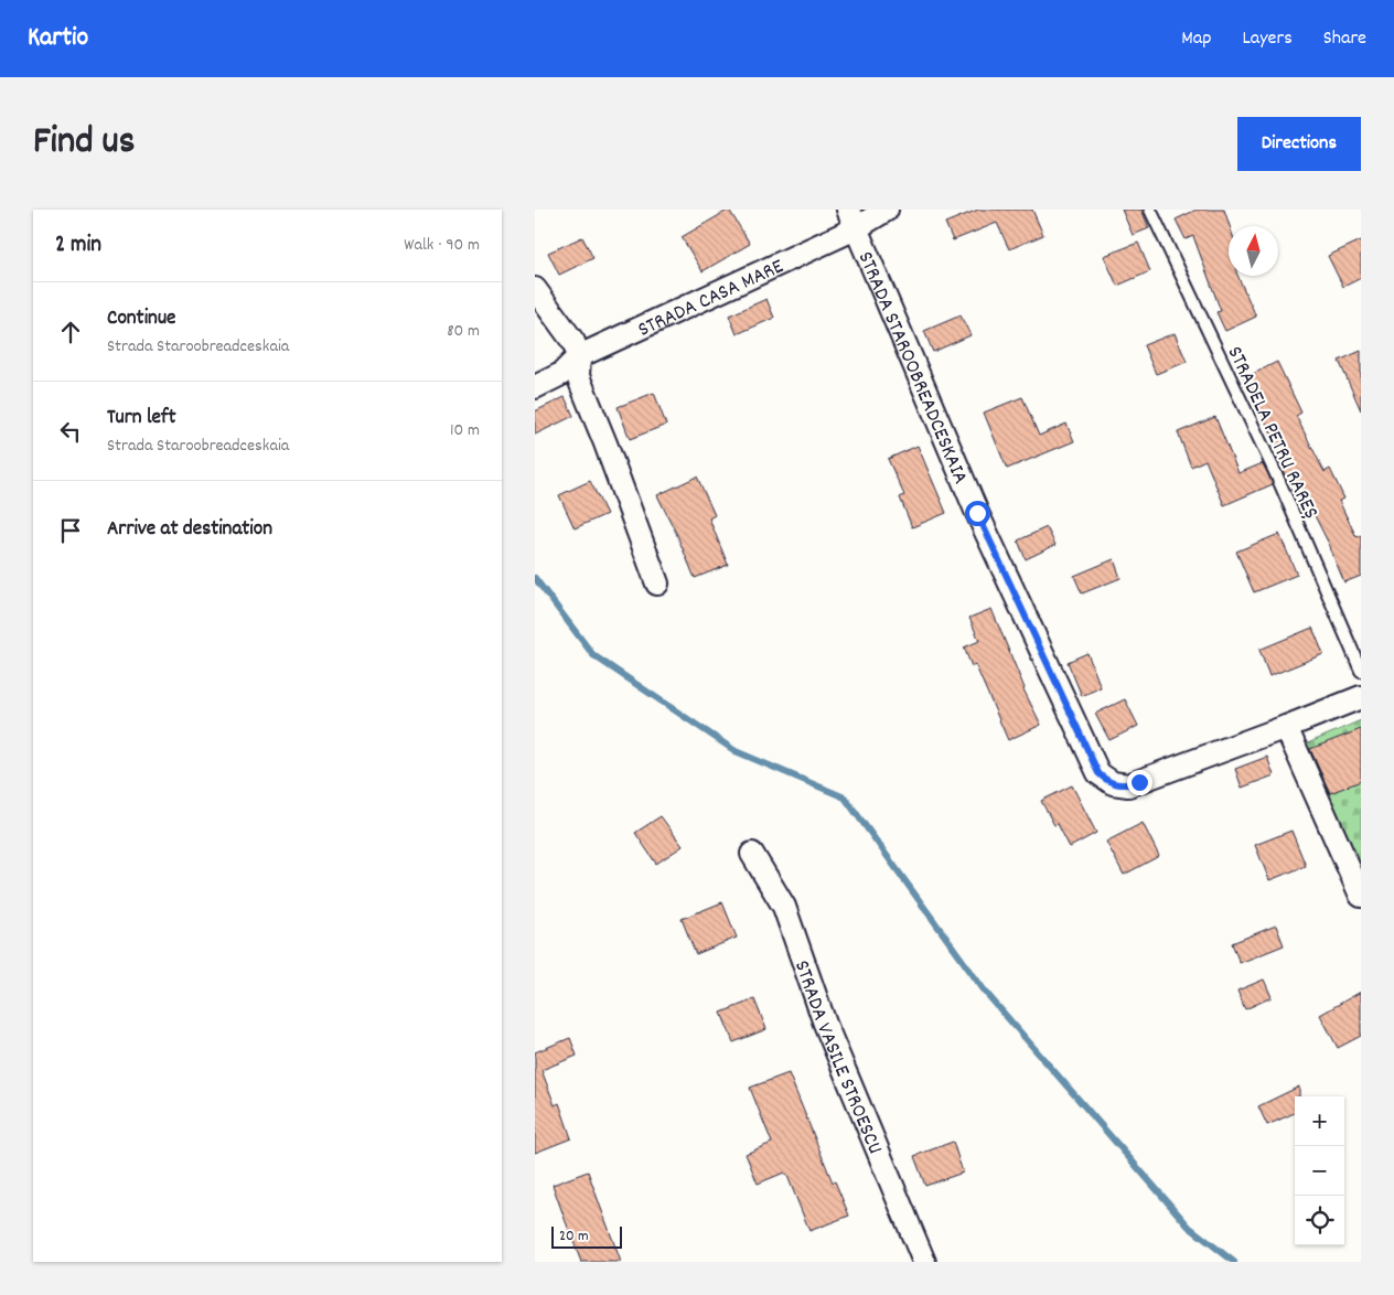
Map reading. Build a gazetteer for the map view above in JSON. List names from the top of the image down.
{
  "streets": {
    "street": ["STRADA CASA MARE", "STRADA STAROOBREADCESKAIA", "STRADA VASILE STROESCU"],
    "lane": ["STRADELA PETRU RAREȘ"]
  },
  "crossings": [
    ["STRADA CASA MARE", "STRADA STAROOBREADCESKAIA"]
  ],
  "scale_bar": "20 m",
  "north": "top",
  "page": {
    "header": "Kartio",
    "nav": ["Map", "Layers", "Share"],
    "title": "Find us",
    "buttons": "Directions",
    "heading": ["2 min", "Walk · 90 m"],
    "list": [
      ["Continue", "Strada Staroobreadceskaia", "80 m"],
      ["Turn left", "Strada Staroobreadceskaia", "10 m"],
      "Arrive at destination"
    ],
    "map_buttons": ["+", "−"],
    "scale": "20 m"
  }
}
